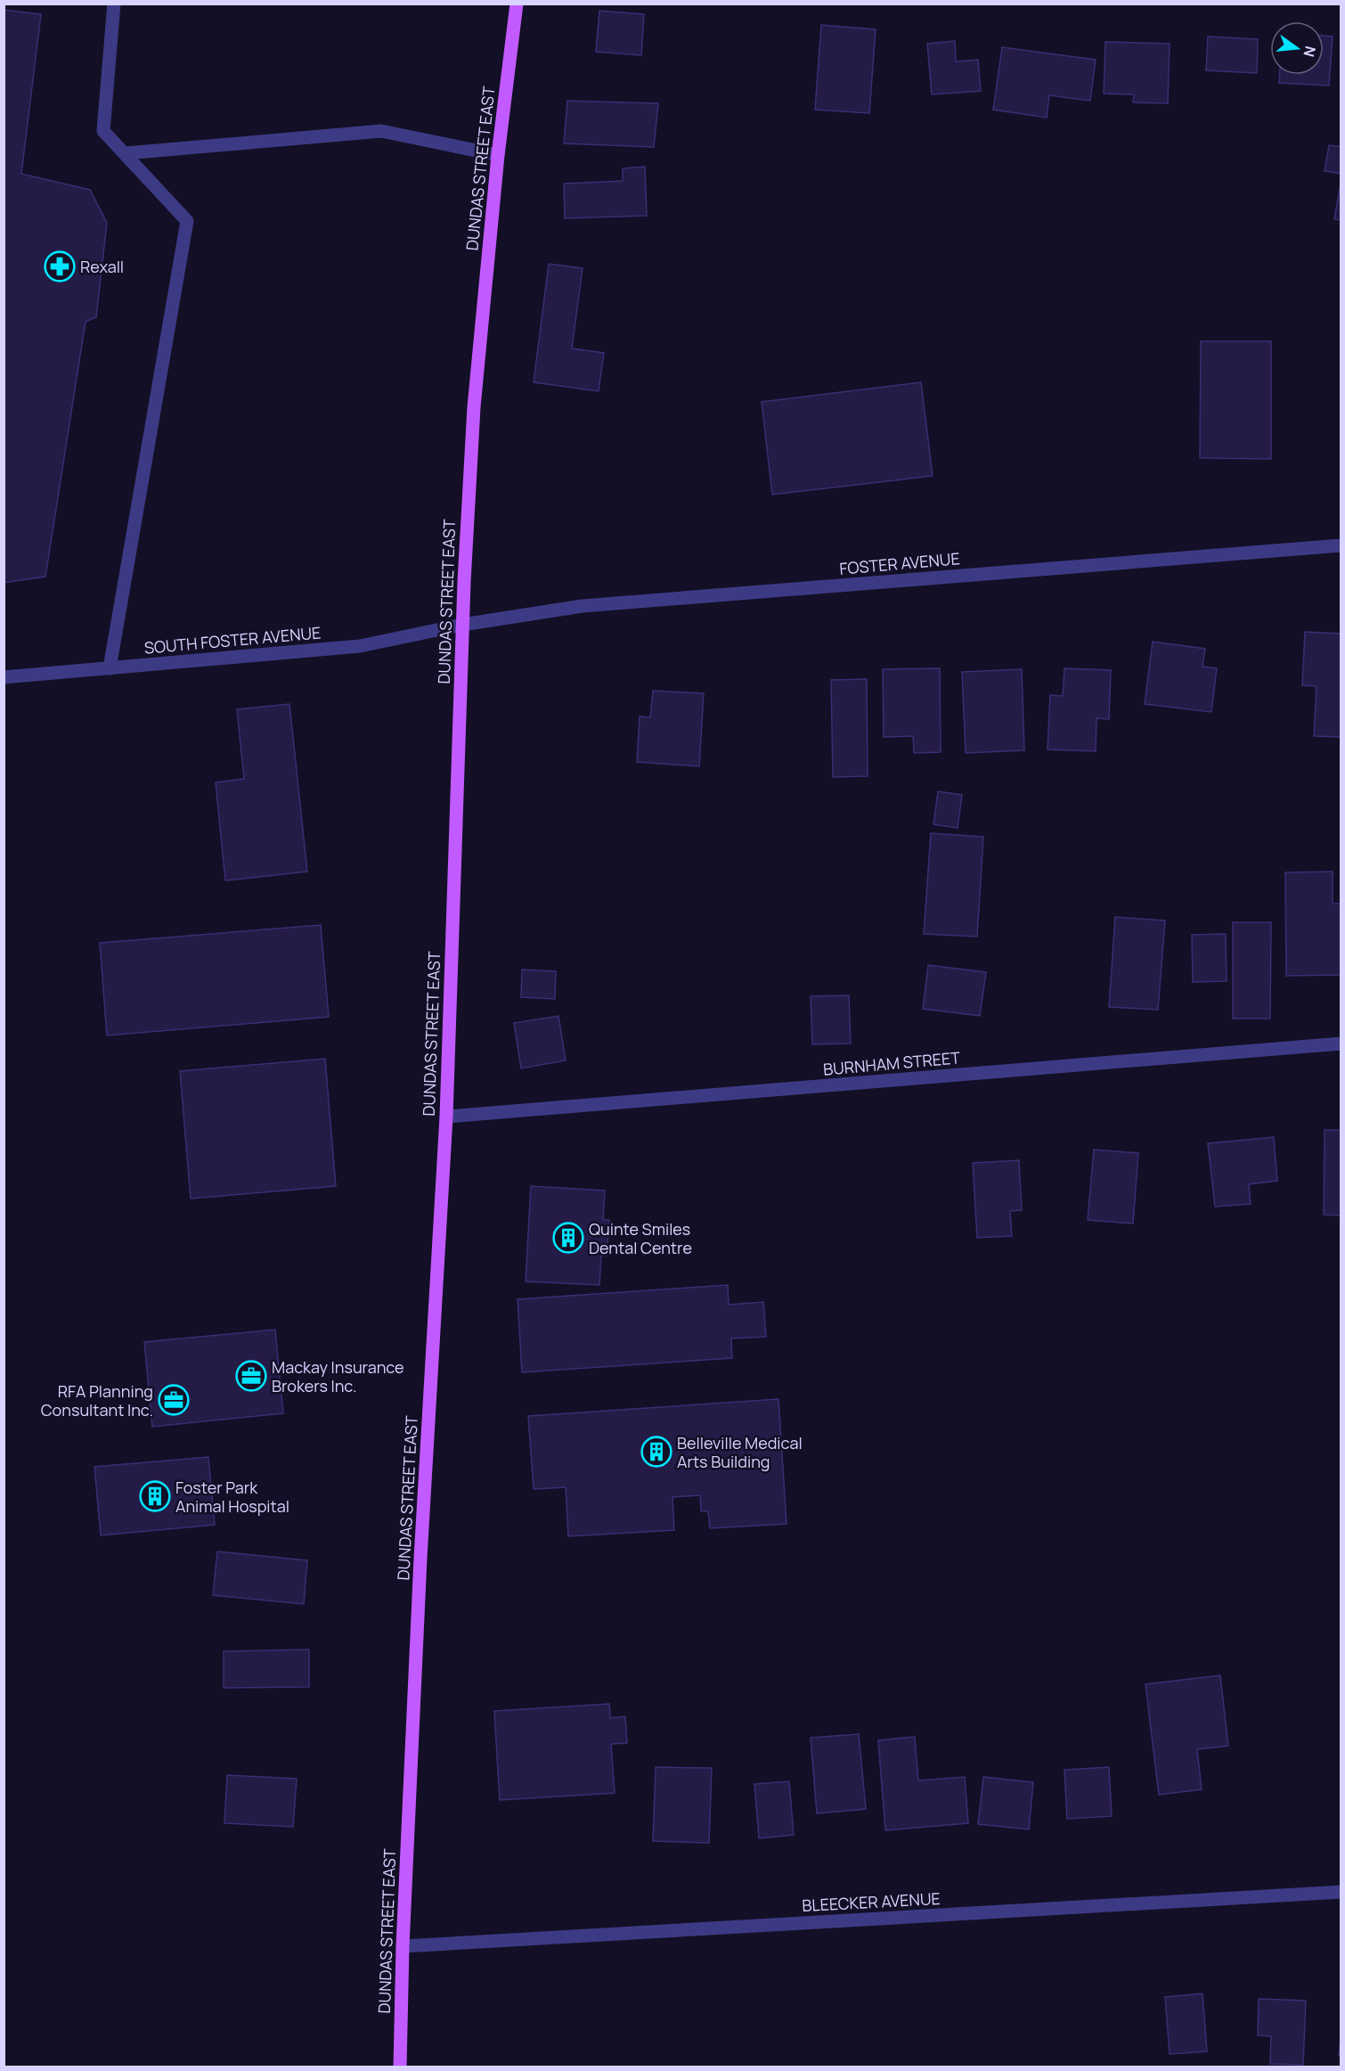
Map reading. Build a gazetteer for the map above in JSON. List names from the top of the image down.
{
  "streets": {
    "main road": ["DUNDAS STREET EAST"],
    "street": [
      "FOSTER AVENUE",
      "SOUTH FOSTER AVENUE",
      "BURNHAM STREET",
      "BLEECKER AVENUE"
    ]
  },
  "crossings": [
    ["DUNDAS STREET EAST", "FOSTER AVENUE"],
    ["DUNDAS STREET EAST", "SOUTH FOSTER AVENUE"],
    ["DUNDAS STREET EAST", "BURNHAM STREET"],
    ["DUNDAS STREET EAST", "BLEECKER AVENUE"],
    ["FOSTER AVENUE", "SOUTH FOSTER AVENUE"]
  ],
  "places": {
    "pharmacy": ["Rexall"],
    "building": ["Quinte Smiles Dental Centre", "Belleville Medical Arts Building", "Foster Park Animal Hospital"],
    "office": ["Mackay Insurance Brokers Inc.", "RFA Planning Consultant Inc."]
  },
  "north": "right"
}
